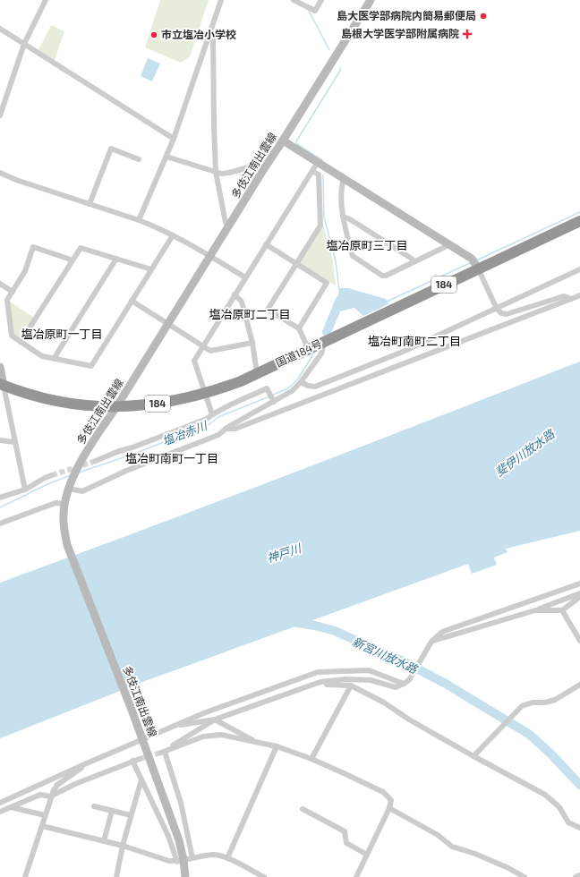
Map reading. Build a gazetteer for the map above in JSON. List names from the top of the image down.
{
  "streets": {
    "highway": ["184", "国道184号"],
    "main road": ["多伎江南出雲線"]
  },
  "crossings": [
    ["多伎江南出雲線", "国道184号"]
  ],
  "districts": [
    "塩冶原町三丁目",
    "塩冶原町二丁目",
    "塩冶原町一丁目",
    "塩冶町南町二丁目",
    "塩冶町南町一丁目"
  ],
  "water": [
    "塩冶赤川",
    "斐伊川放水路",
    "神戸川",
    "新宮川放水路"
  ],
  "places": {
    "other": ["島大医学部病院内簡易郵便局", "市立塩冶小学校"],
    "health": ["島根大学医学部附属病院"]
  }
}
